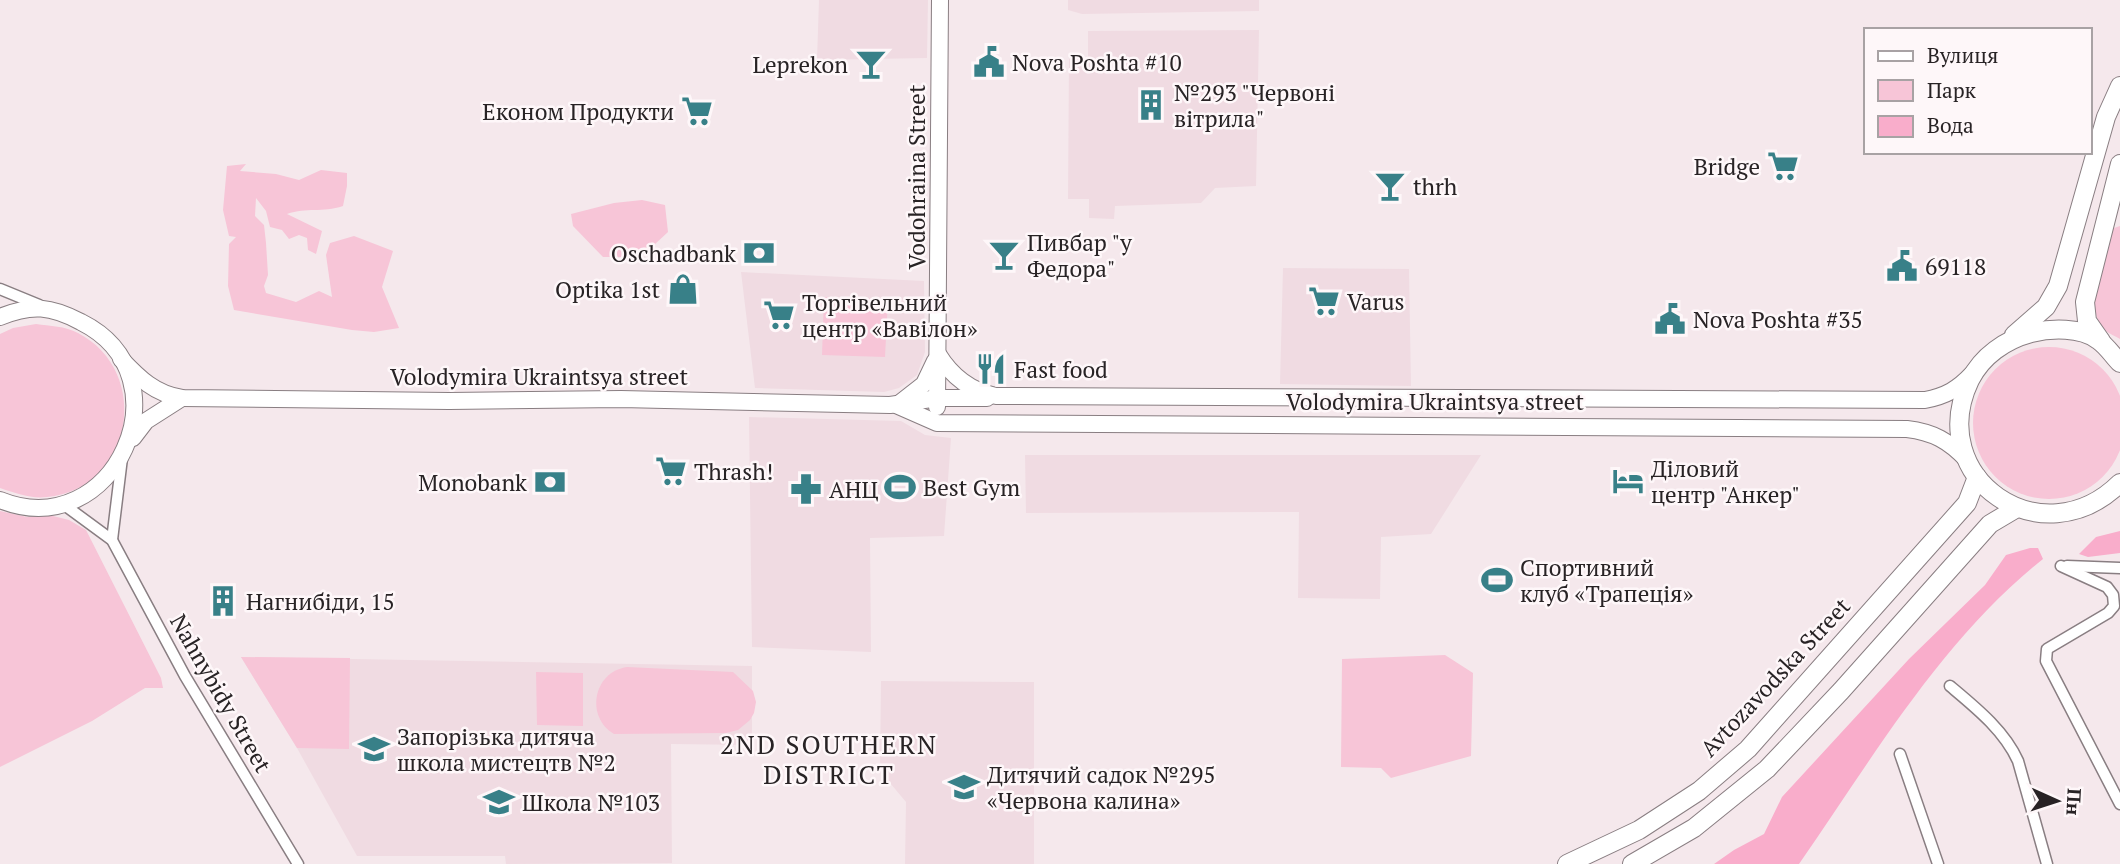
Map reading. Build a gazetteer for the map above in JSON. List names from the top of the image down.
{
  "streets": {
    "main road": ["Volodymira Ukraintsya street", "Avtozavodska Street"],
    "street": ["Vodohraina Street", "Nahnybidy Street"]
  },
  "crossings": [
    ["Vodohraina Street", "Volodymira Ukraintsya street"],
    ["Volodymira Ukraintsya street", "Avtozavodska Street"],
    ["Volodymira Ukraintsya street", "Nahnybidy Street"]
  ],
  "districts": ["2ND SOUTHERN DISTRICT"],
  "places": {
    "public building": ["Nova Poshta #10", "69118", "Nova Poshta #35"],
    "bar": ["Leprekon", "thrh", "Пивбар \"у Федора\""],
    "building": ["№293 \"Червоні вітрила\"", "Нагнибіди, 15"],
    "supermarket": [
      "Економ Продукти",
      "Bridge",
      "Varus",
      "Торгівельний центр «Вавілон»",
      "Thrash!"
    ],
    "bank": ["Oschadbank", "Monobank"],
    "shop": ["Оptika 1st"],
    "restaurant": ["Fast food"],
    "hotel": ["Діловий центр \"Анкер\""],
    "sports": ["Best Gym", "Спортивний клуб «Трапеція»"],
    "pharmacy": ["АНЦ"],
    "school or university": ["Запорізька дитяча школа мистецтв №2", "Дитячий садок №295 «Червона калина»", "Школа №103"]
  },
  "legend": ["Вулиця", "Парк", "Вода"],
  "north": "right"
}
